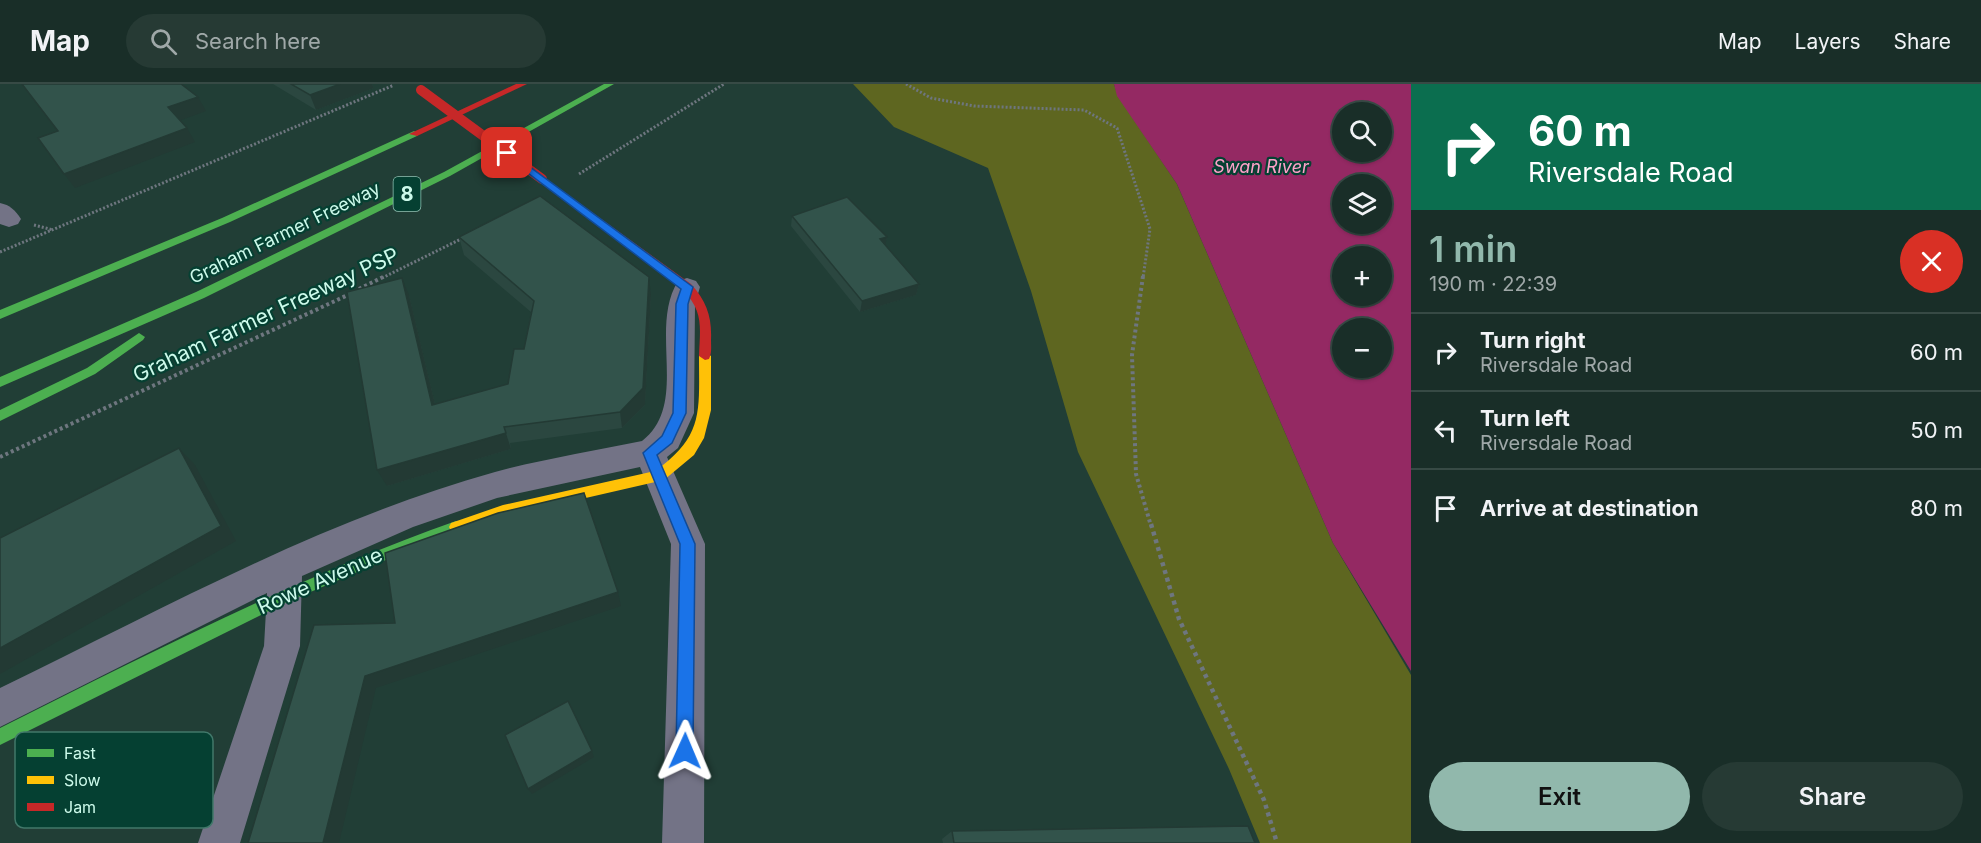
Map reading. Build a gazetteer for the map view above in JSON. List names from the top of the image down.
{
  "streets": {
    "main road": ["8", "Graham Farmer Freeway", "Rowe Avenue"],
    "path": ["Graham Farmer Freeway PSP"]
  },
  "water": ["Swan River"],
  "legend": ["Fast", "Slow", "Jam"],
  "page": {
    "header": "Map",
    "search": "Search here",
    "nav": ["Map", "Layers", "Share"],
    "turn": ["60 m", "Riversdale Road"],
    "map_buttons": ["+", "−"],
    "heading": ["1 min", "190 m · 22:39"],
    "list": [
      {
        "name": "Turn right",
        "note": "Riversdale Road",
        "value": "60 m"
      },
      {
        "name": "Turn left",
        "note": "Riversdale Road",
        "value": "50 m"
      },
      {
        "name": "Arrive at destination",
        "value": "80 m"
      }
    ],
    "buttons": ["Exit", "Share"]
  }
}
